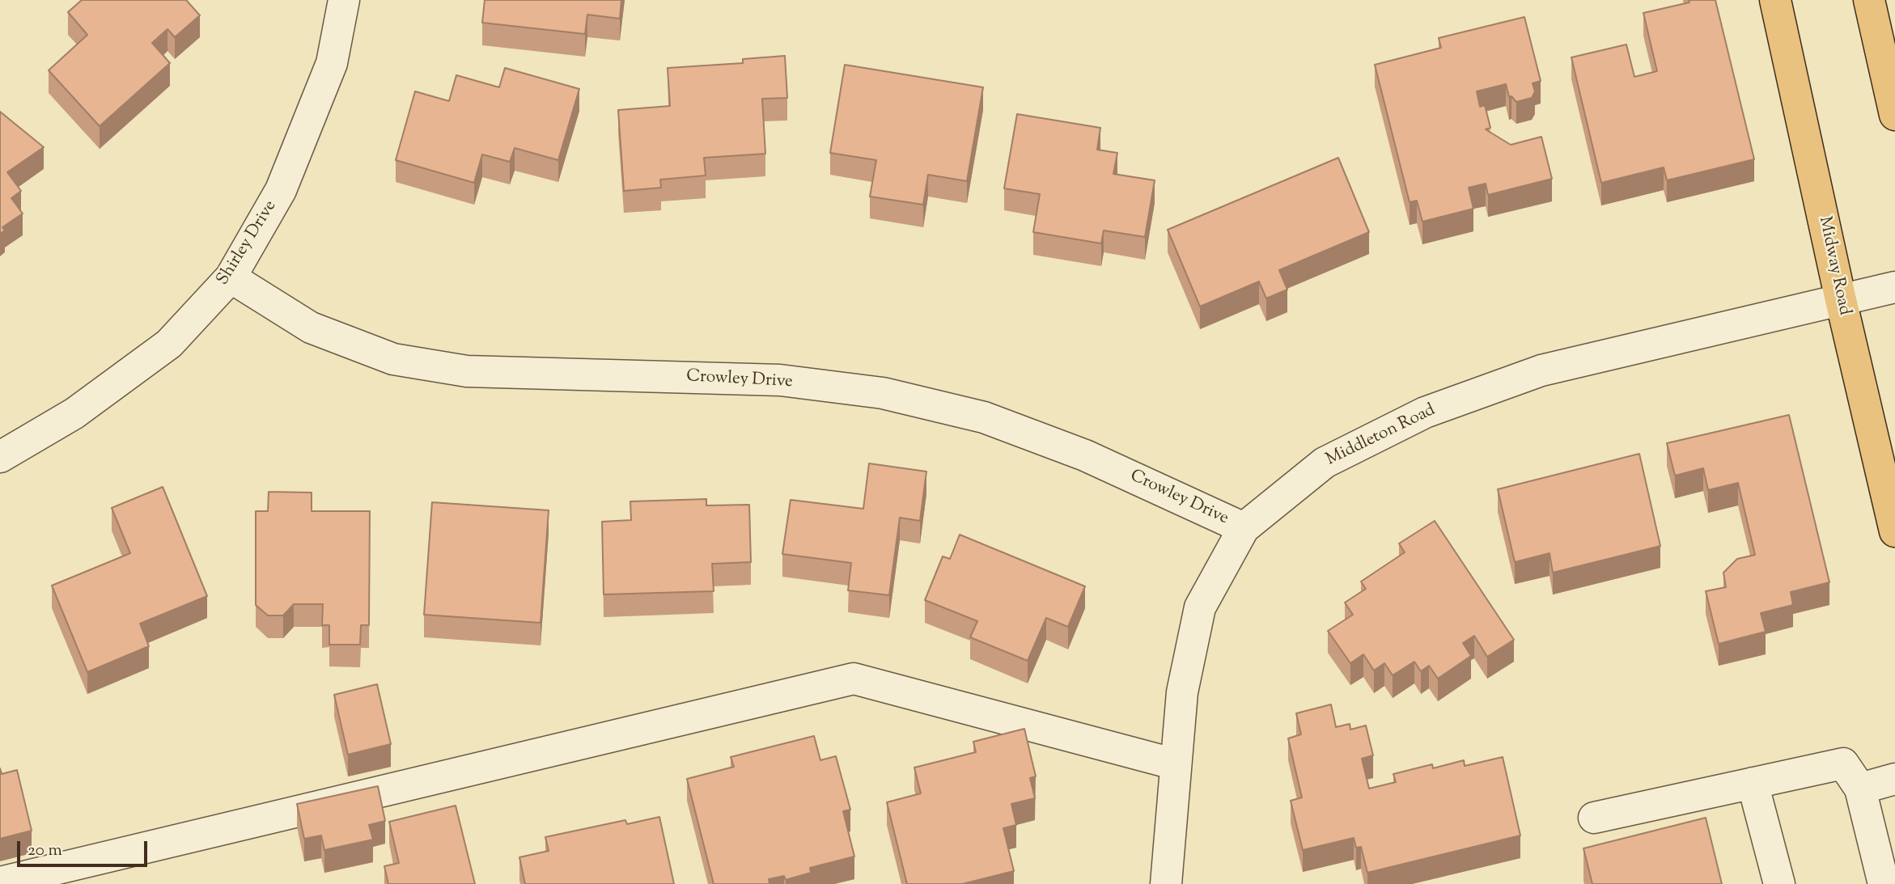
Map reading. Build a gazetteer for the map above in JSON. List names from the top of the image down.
{
  "streets": {
    "main road": ["Midway Road"],
    "street": ["Shirley Drive", "Crowley Drive", "Middleton Road"]
  },
  "crossings": [
    ["Shirley Drive", "Crowley Drive"],
    ["Midway Road", "Middleton Road"],
    ["Crowley Drive", "Middleton Road"]
  ],
  "scale_bar": "20 m"
}
